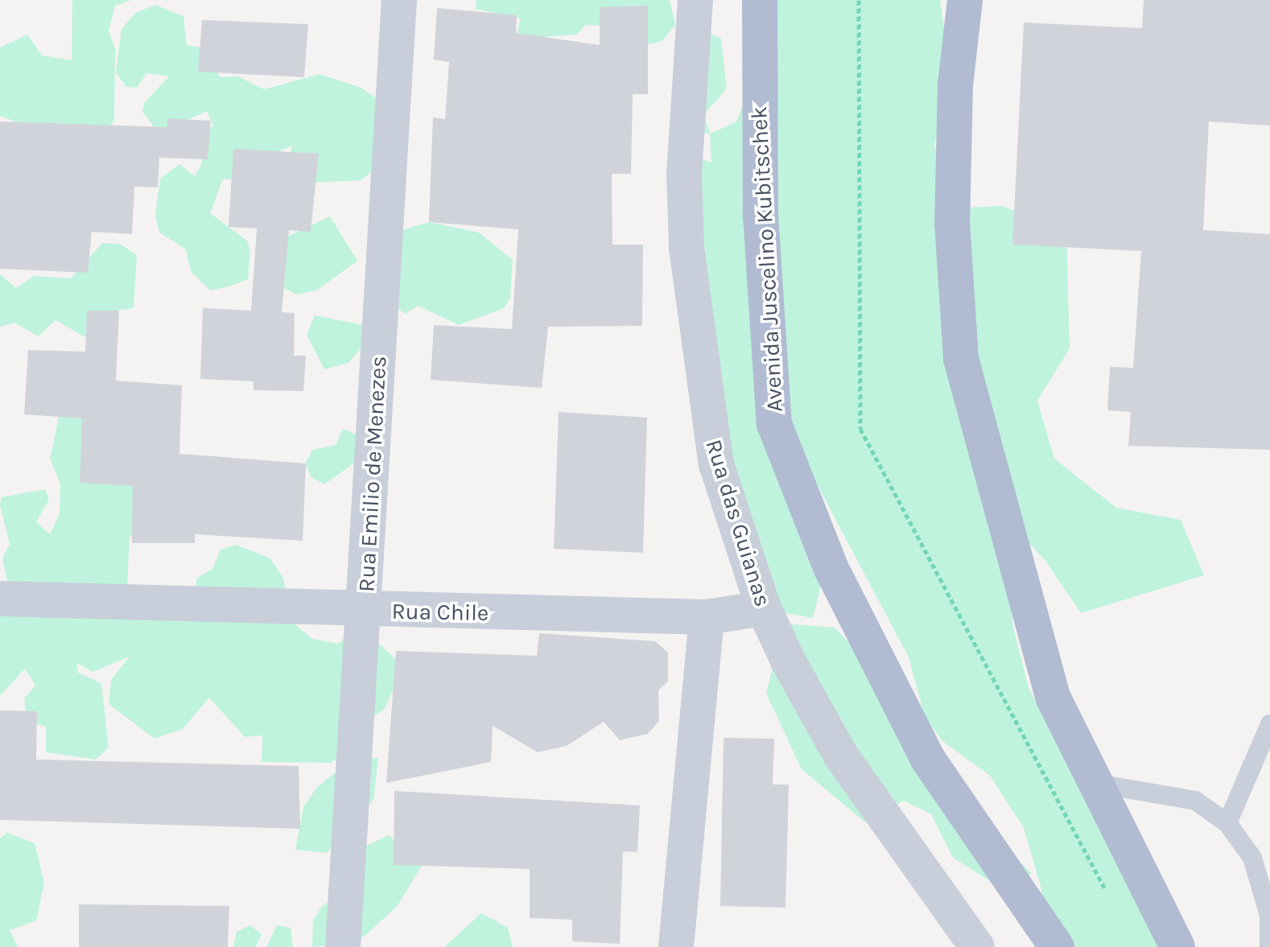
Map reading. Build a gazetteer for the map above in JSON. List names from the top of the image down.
{
  "streets": {
    "main road": ["Avenida Juscelino Kubitschek"],
    "street": ["Rua Emilio de Menezes", "Rua das Guianas", "Rua Chile"]
  },
  "crossings": [
    ["Rua Emilio de Menezes", "Rua Chile"],
    ["Rua das Guianas", "Rua Chile"]
  ]
}
